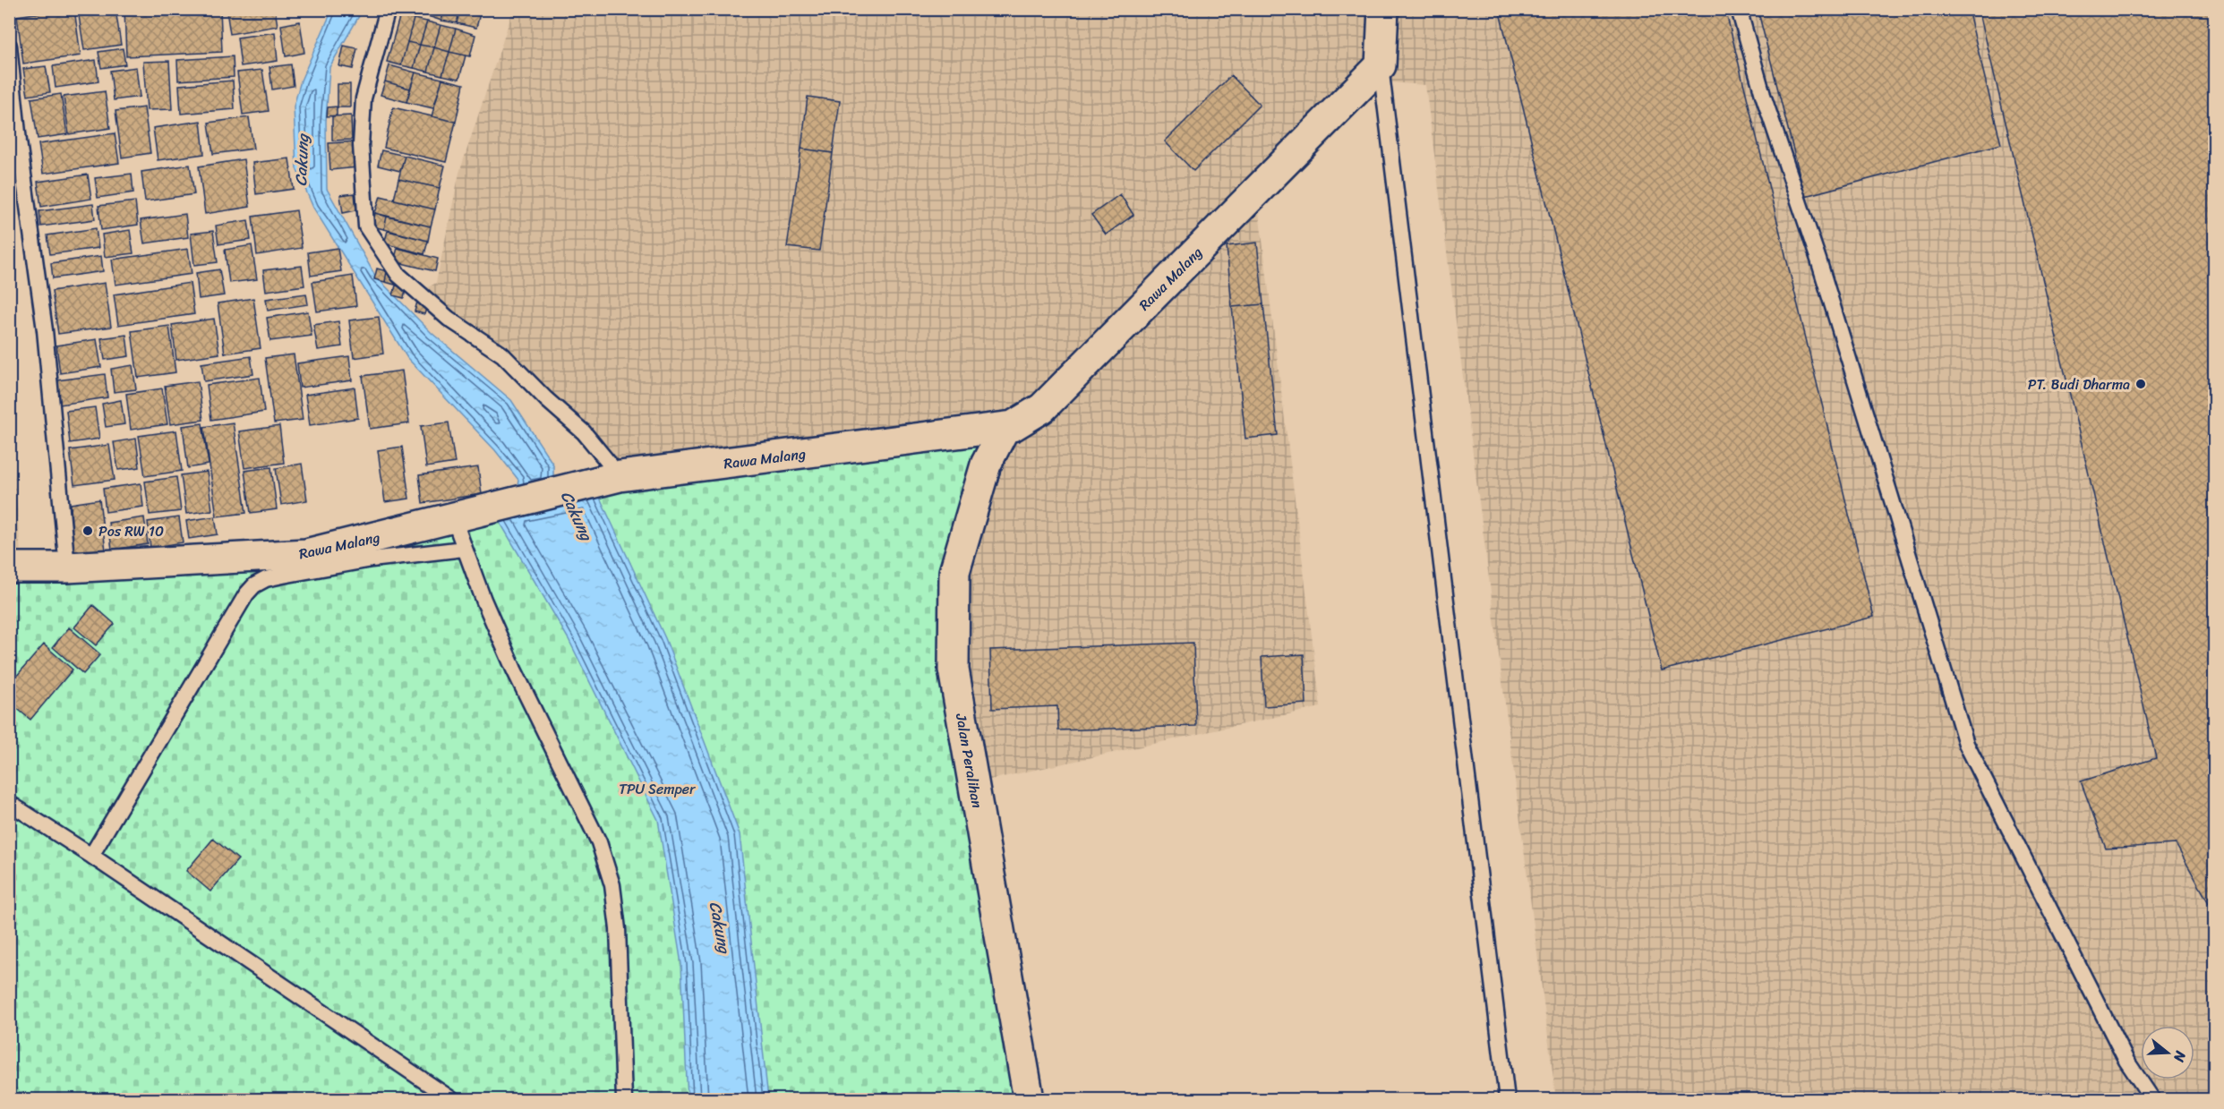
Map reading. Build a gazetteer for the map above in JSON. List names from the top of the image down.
{
  "streets": {
    "street": ["Rawa Malang", "Jalan Peralihan"]
  },
  "crossings": [
    ["Rawa Malang", "Jalan Peralihan"]
  ],
  "water": ["Cakung"],
  "parks": ["TPU Semper"],
  "places": ["PT. Budi Dharma", "Pos RW 10"],
  "north": "right"
}
